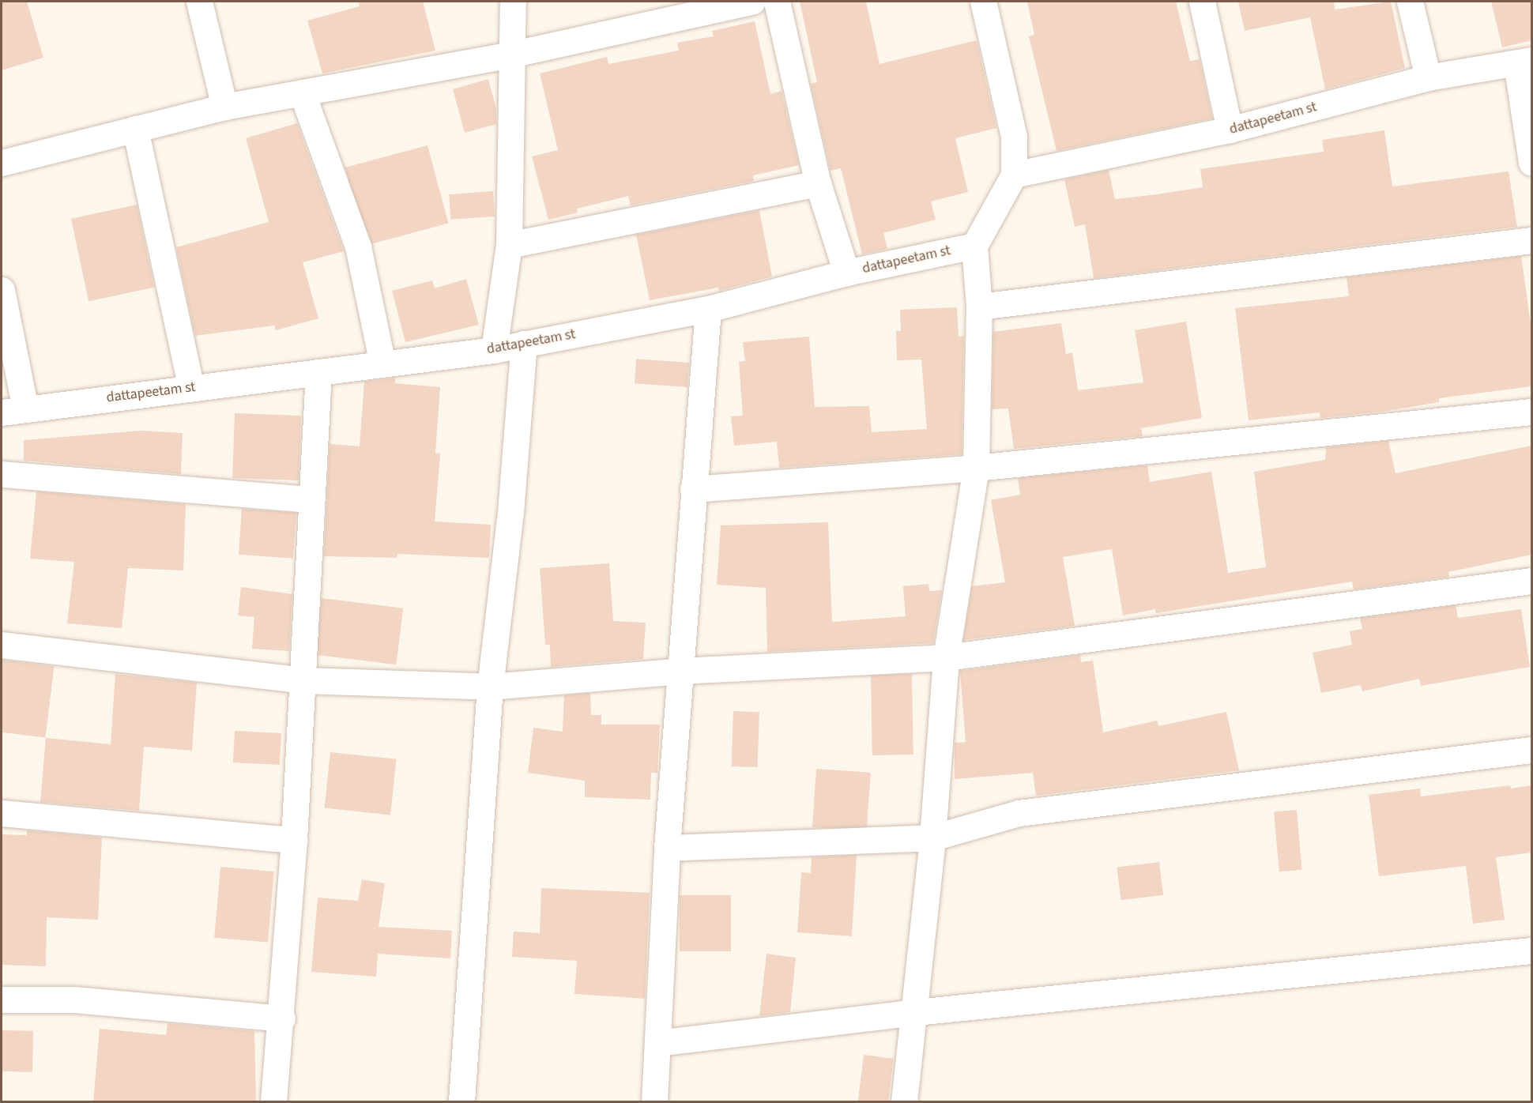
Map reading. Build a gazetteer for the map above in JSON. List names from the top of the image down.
{
  "streets": {
    "street": ["dattapeetam st"]
  }
}
